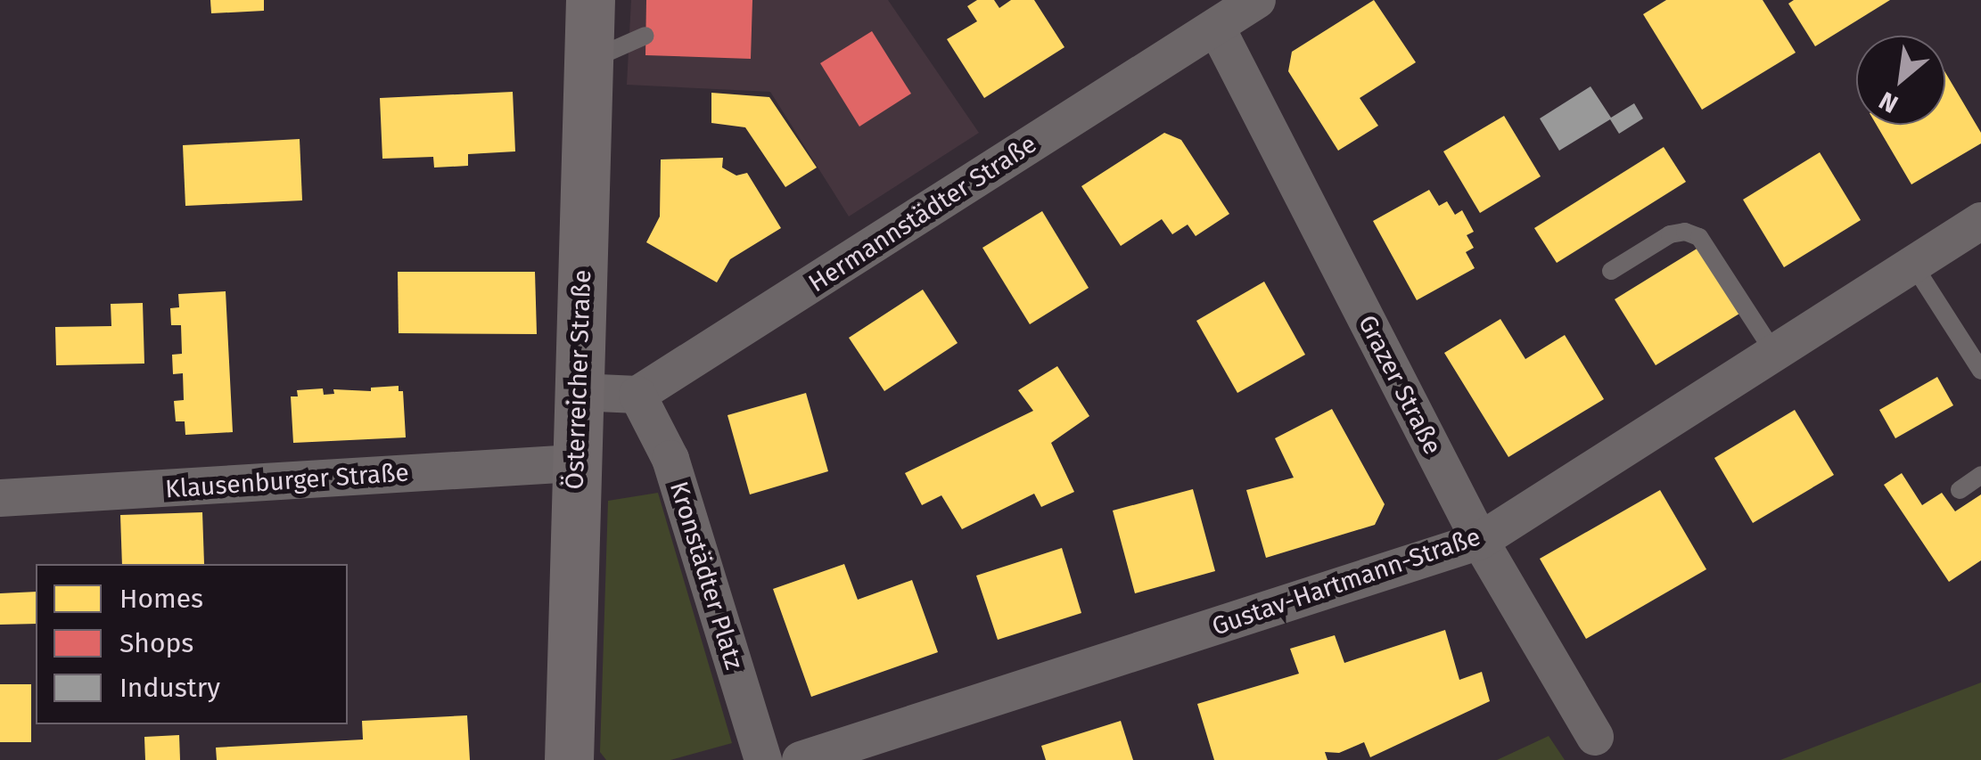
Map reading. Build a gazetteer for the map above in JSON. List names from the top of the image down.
{
  "streets": {
    "street": [
      "Hermannstädter Straße",
      "Österreicher Straße",
      "Grazer Straße",
      "Klausenburger Straße",
      "Kronstädter Platz",
      "Gustav-Hartmann-Straße"
    ]
  },
  "crossings": [
    ["Hermannstädter Straße", "Grazer Straße"],
    ["Hermannstädter Straße", "Kronstädter Platz"],
    ["Österreicher Straße", "Klausenburger Straße"],
    ["Grazer Straße", "Gustav-Hartmann-Straße"]
  ],
  "legend": ["Homes", "Shops", "Industry"],
  "north": "bottom left"
}
